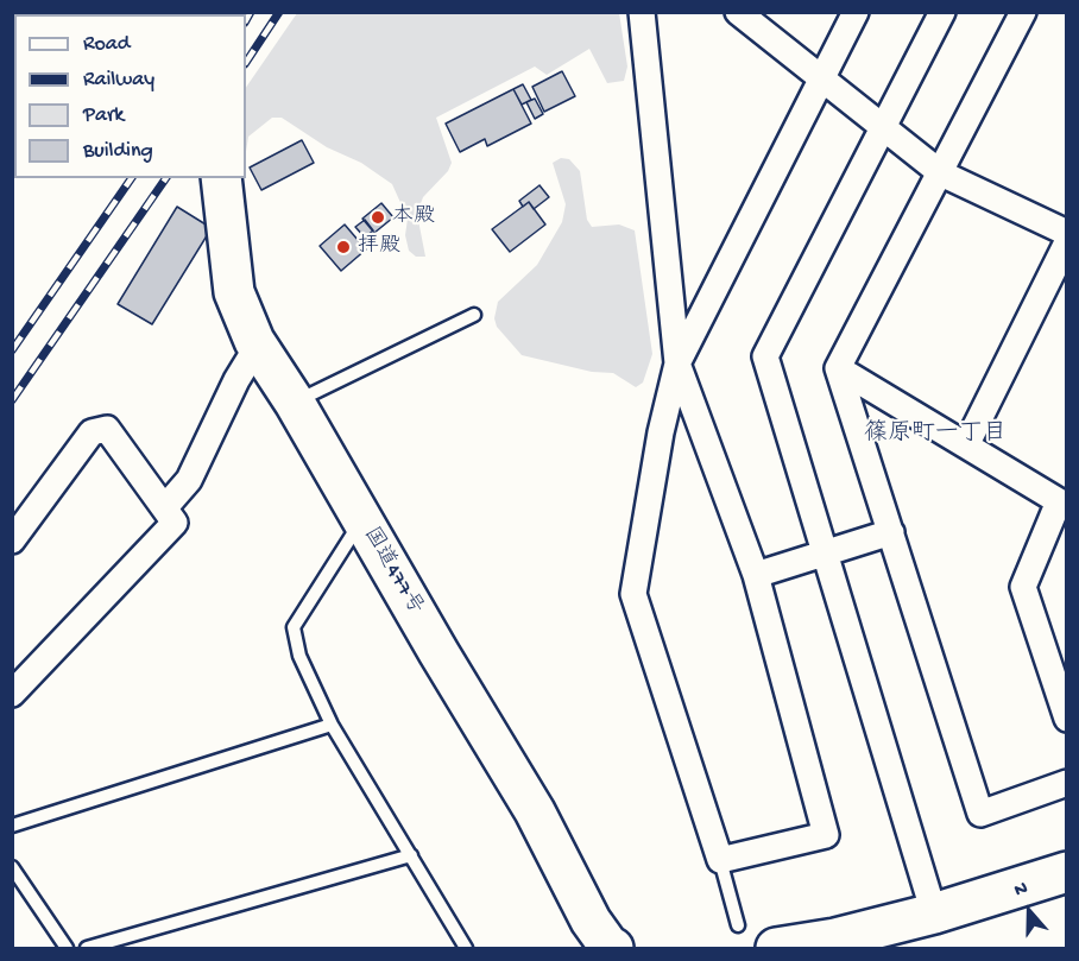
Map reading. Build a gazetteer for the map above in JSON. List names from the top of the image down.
{
  "streets": {
    "main road": ["国道477号"]
  },
  "districts": ["篠原町一丁目"],
  "places": ["本殿", "拝殿"],
  "legend": [
    "Road",
    "Railway",
    "Park",
    "Building"
  ],
  "north": "top"
}
